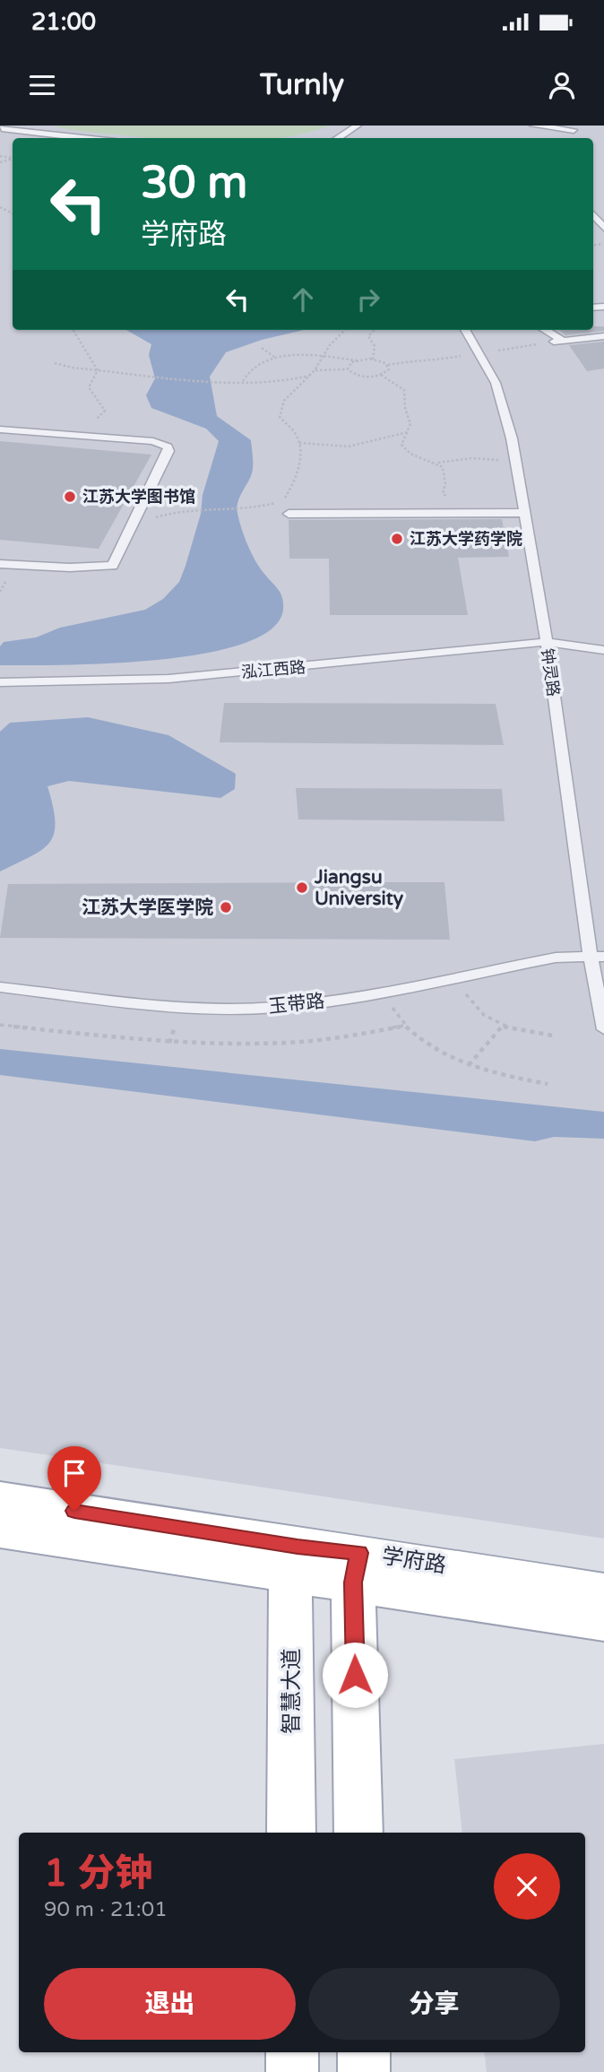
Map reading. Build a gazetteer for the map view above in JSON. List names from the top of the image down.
{
  "streets": {
    "main road": ["学府路", "智慧大道"],
    "lane": ["泓江西路", "钟灵路", "玉带路"]
  },
  "crossings": [
    ["泓江西路", "钟灵路"],
    ["钟灵路", "玉带路"],
    ["学府路", "智慧大道"]
  ],
  "places": [
    "江苏大学图书馆",
    "江苏大学药学院",
    "Jiangsu University",
    "江苏大学医学院"
  ],
  "page": {
    "status": "21:00",
    "header": "Turnly",
    "turn": ["30 m", "学府路"],
    "heading": ["1 分钟", "90 m · 21:01"],
    "buttons": ["退出", "分享"]
  }
}
